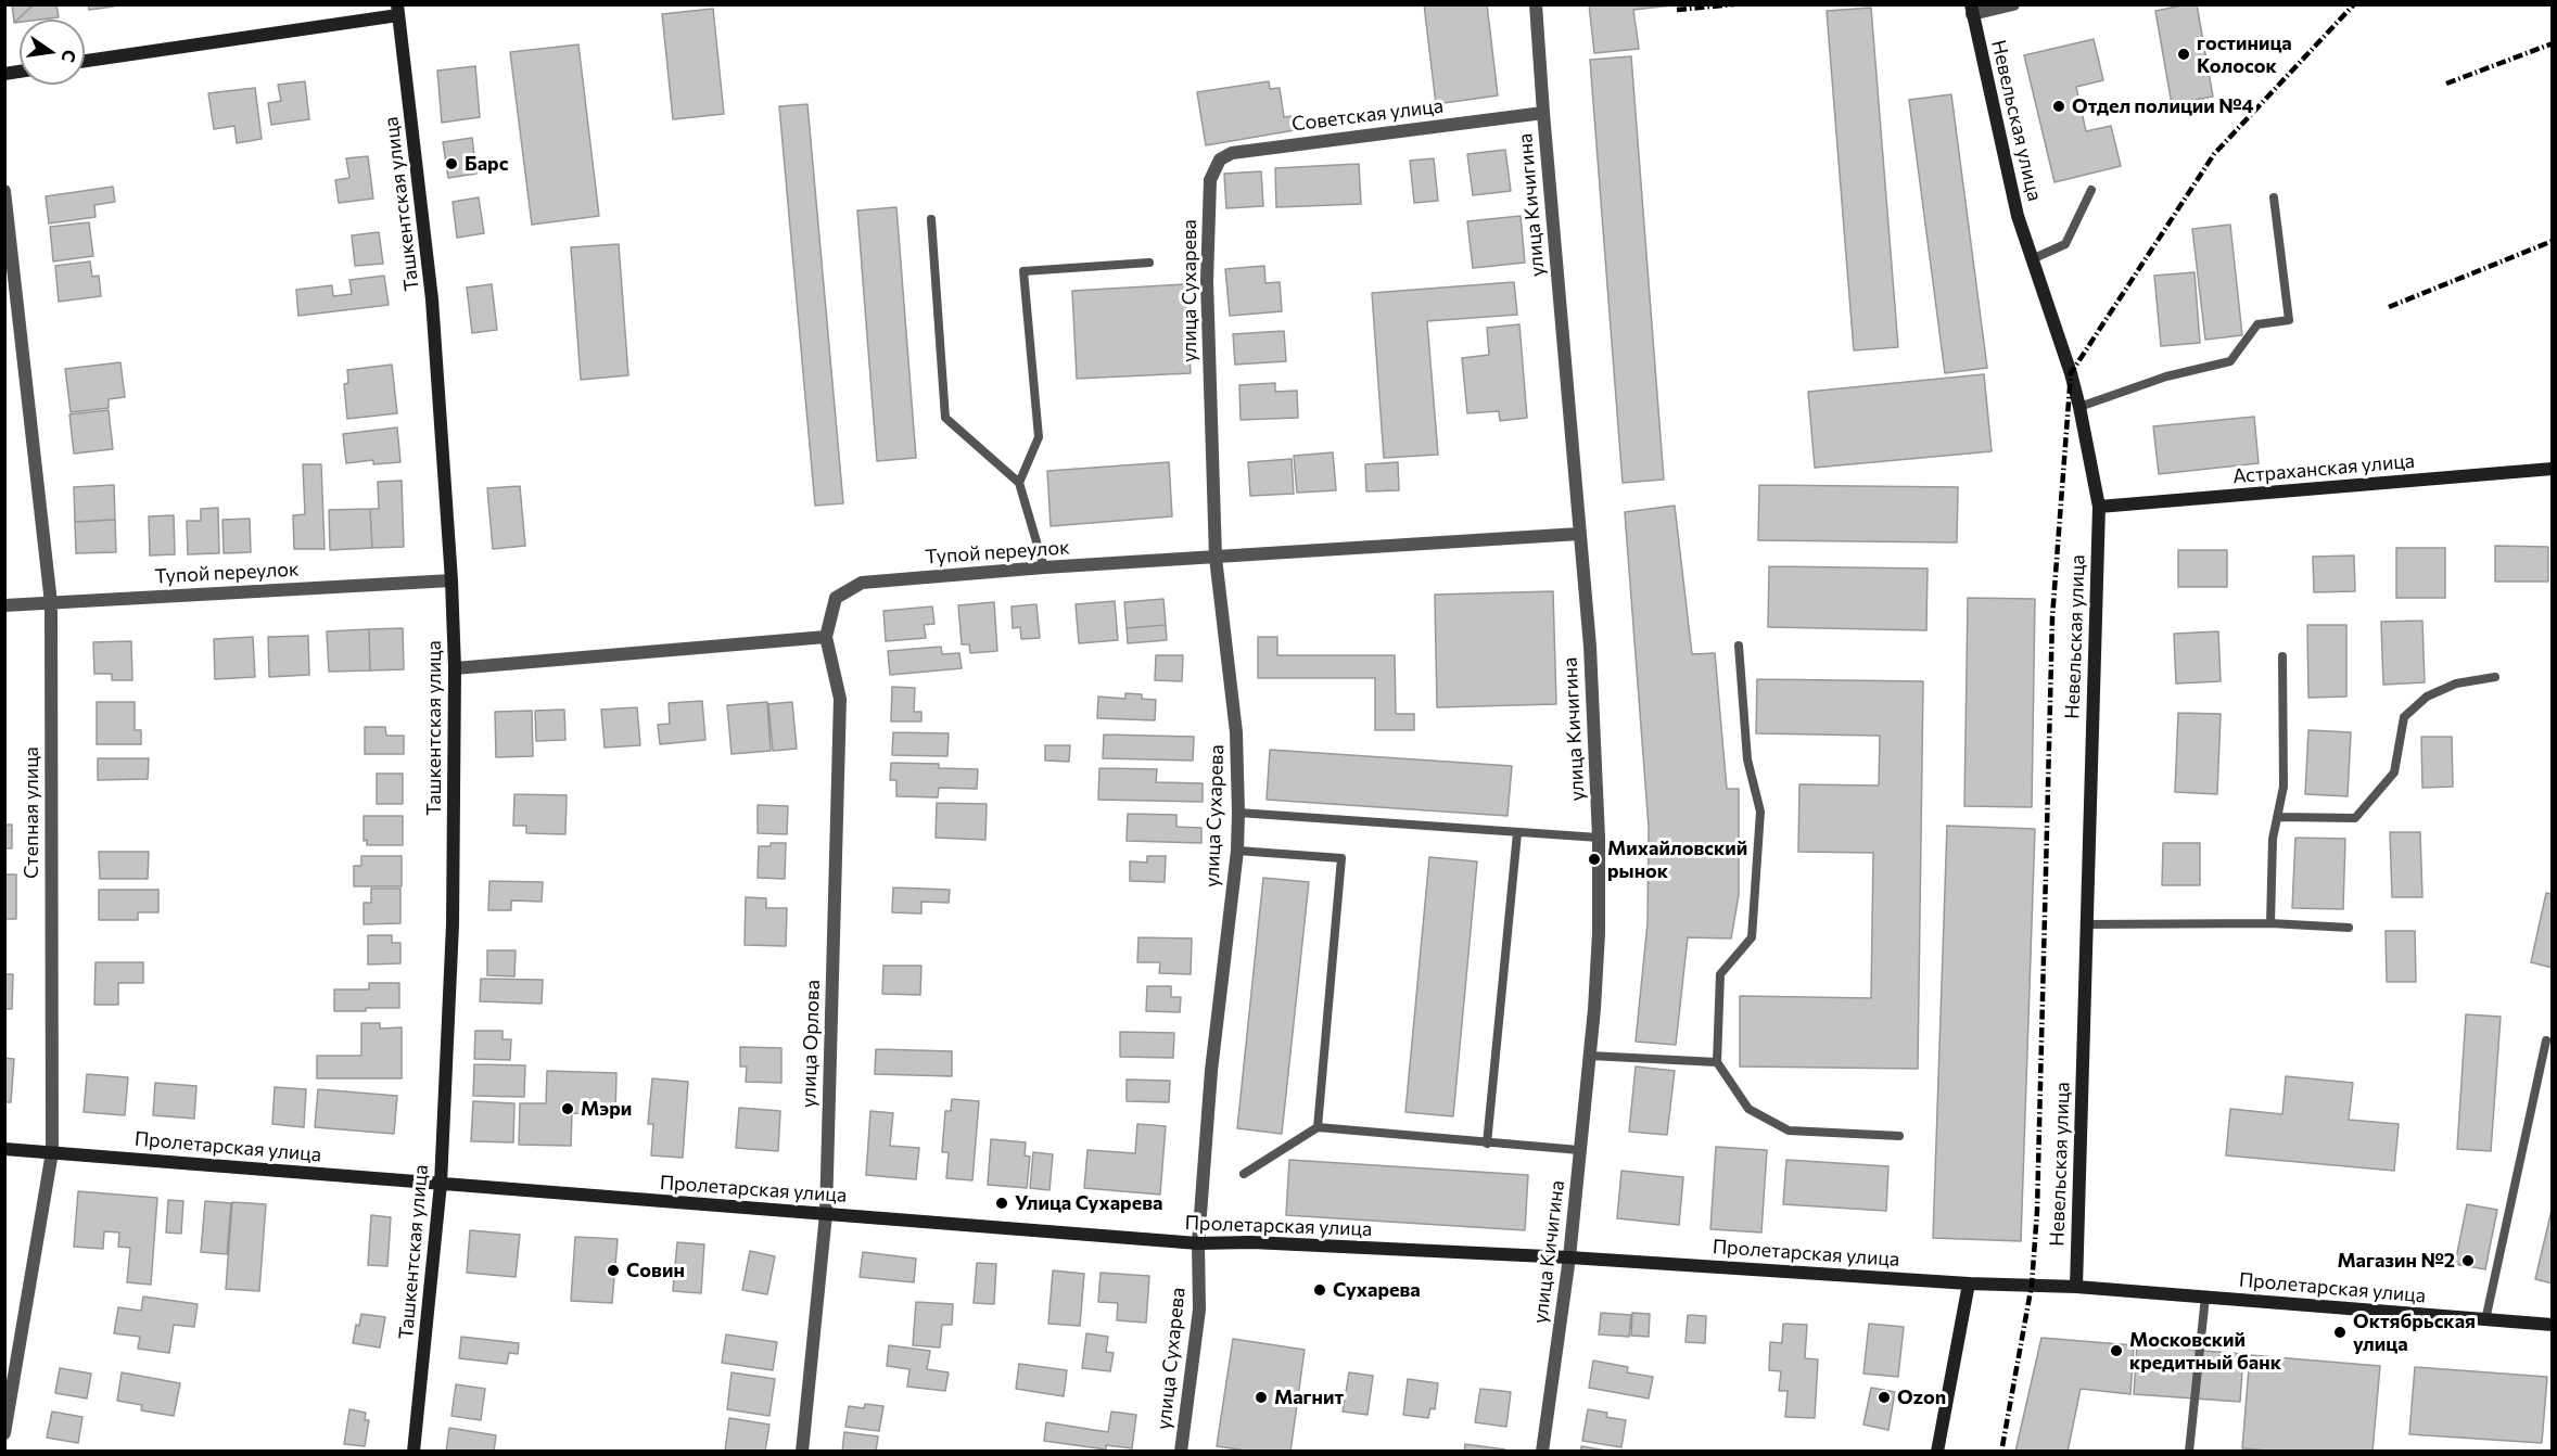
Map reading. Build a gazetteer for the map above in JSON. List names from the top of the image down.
{
  "streets": {
    "street": [
      "Советская улица",
      "Невельская улица",
      "Ташкентская улица",
      "улица Кичигина",
      "улица Сухарева",
      "Астраханская улица",
      "Тупой переулок",
      "Степная улица",
      "улица Орлова",
      "Пролетарская улица"
    ]
  },
  "crossings": [
    ["Советская улица", "улица Кичигина"],
    ["Советская улица", "улица Сухарева"],
    ["Невельская улица", "Астраханская улица"],
    ["Невельская улица", "Пролетарская улица"],
    ["Ташкентская улица", "Тупой переулок"],
    ["Ташкентская улица", "Пролетарская улица"],
    ["улица Кичигина", "Тупой переулок"],
    ["улица Кичигина", "Пролетарская улица"],
    ["улица Сухарева", "Тупой переулок"],
    ["улица Сухарева", "Пролетарская улица"],
    ["Тупой переулок", "Степная улица"],
    ["Тупой переулок", "улица Орлова"],
    ["Степная улица", "Пролетарская улица"],
    ["улица Орлова", "Пролетарская улица"]
  ],
  "places": [
    "гостиница Колосок",
    "Отдел полиции №4",
    "Барс",
    "Михайловский рынок",
    "Мэри",
    "Улица Сухарева",
    "Магазин №2",
    "Совин",
    "Сухарева",
    "Октябрьская улица",
    "Московский кредитный банк",
    "Магнит",
    "Ozon"
  ],
  "north": "right"
}
